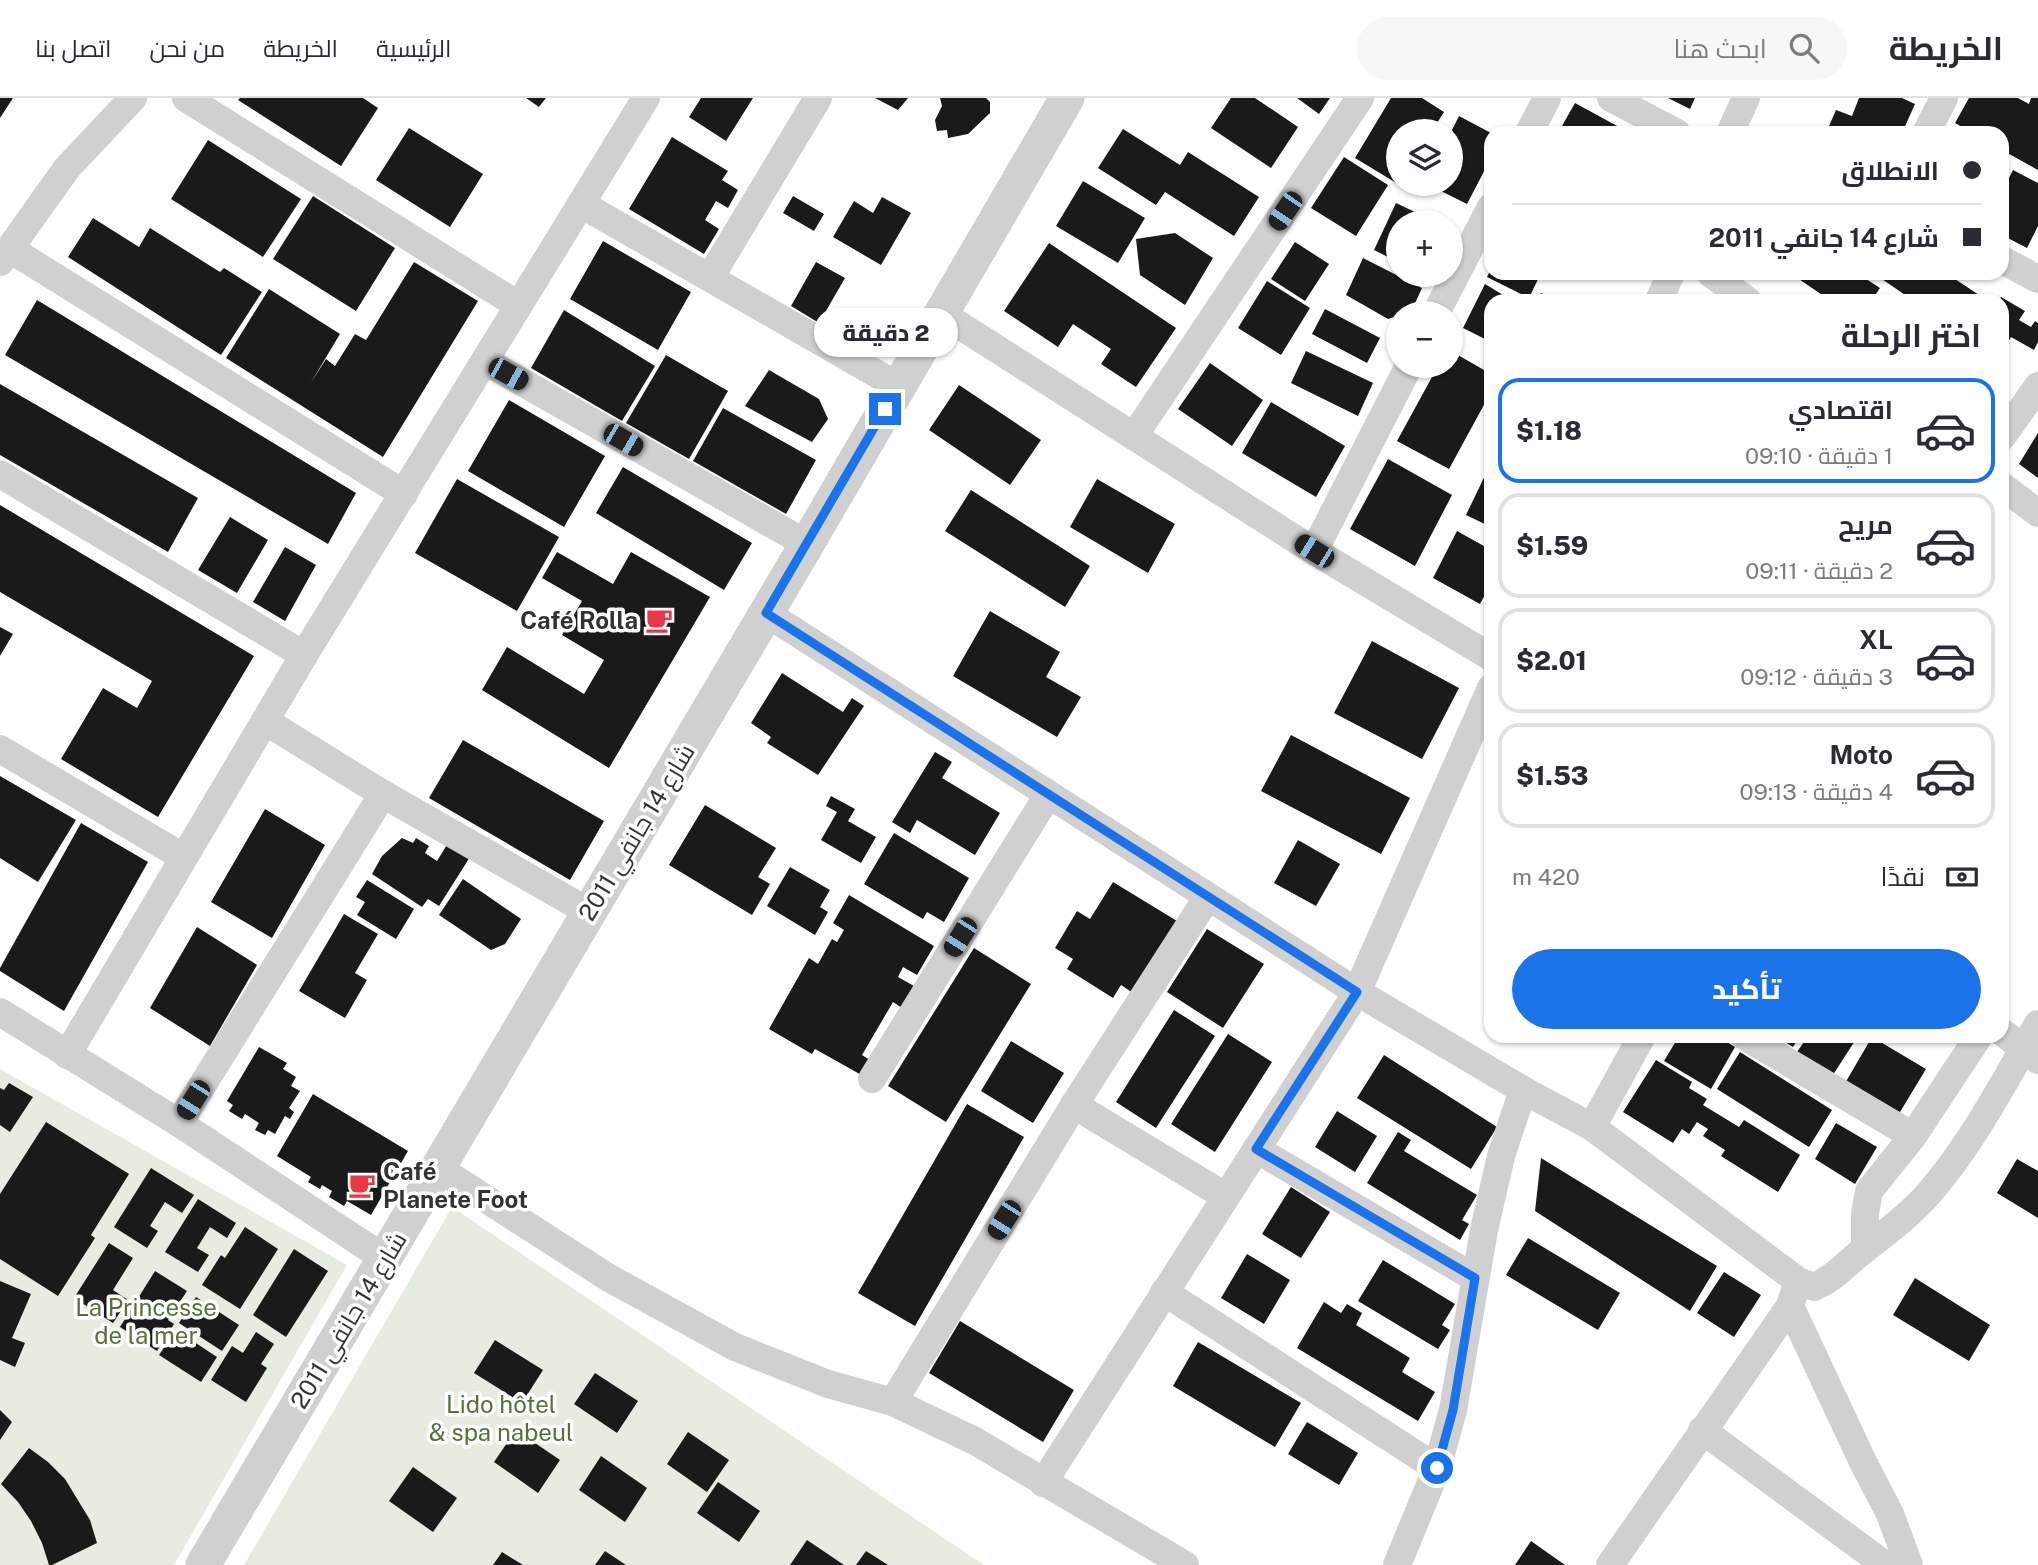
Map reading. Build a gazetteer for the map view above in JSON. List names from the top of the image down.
{
  "streets": {
    "street": ["شارع 14 جانفي 2011"]
  },
  "parks": ["La Princesse de la mer", "Lido hôtel & spa nabeul"],
  "places": {
    "cafe": ["Café Rolla", "Café Planete Foot"]
  },
  "page": {
    "header": "الخريطة",
    "search": "ابحث هنا",
    "nav": [
      "الرئيسية",
      "الخريطة",
      "من نحن",
      "اتصل بنا"
    ],
    "map_buttons": ["+", "−"],
    "banner": ["الانطلاق", "شارع 14 جانفي 2011"],
    "heading": "اختر الرحلة",
    "bubble": "2 دقيقة",
    "list": [
      {
        "name": "اقتصادي",
        "note": "1 دقيقة · 09:10",
        "value": "$1.18"
      },
      {
        "name": "مريح",
        "note": "2 دقيقة · 09:11",
        "value": "$1.59"
      },
      {
        "name": "XL",
        "note": "3 دقيقة · 09:12",
        "value": "$2.01"
      },
      {
        "name": "Moto",
        "note": "4 دقيقة · 09:13",
        "value": "$1.53"
      }
    ],
    "pay": ["نقدًا", "420 m"],
    "buttons": "تأكيد"
  }
}
